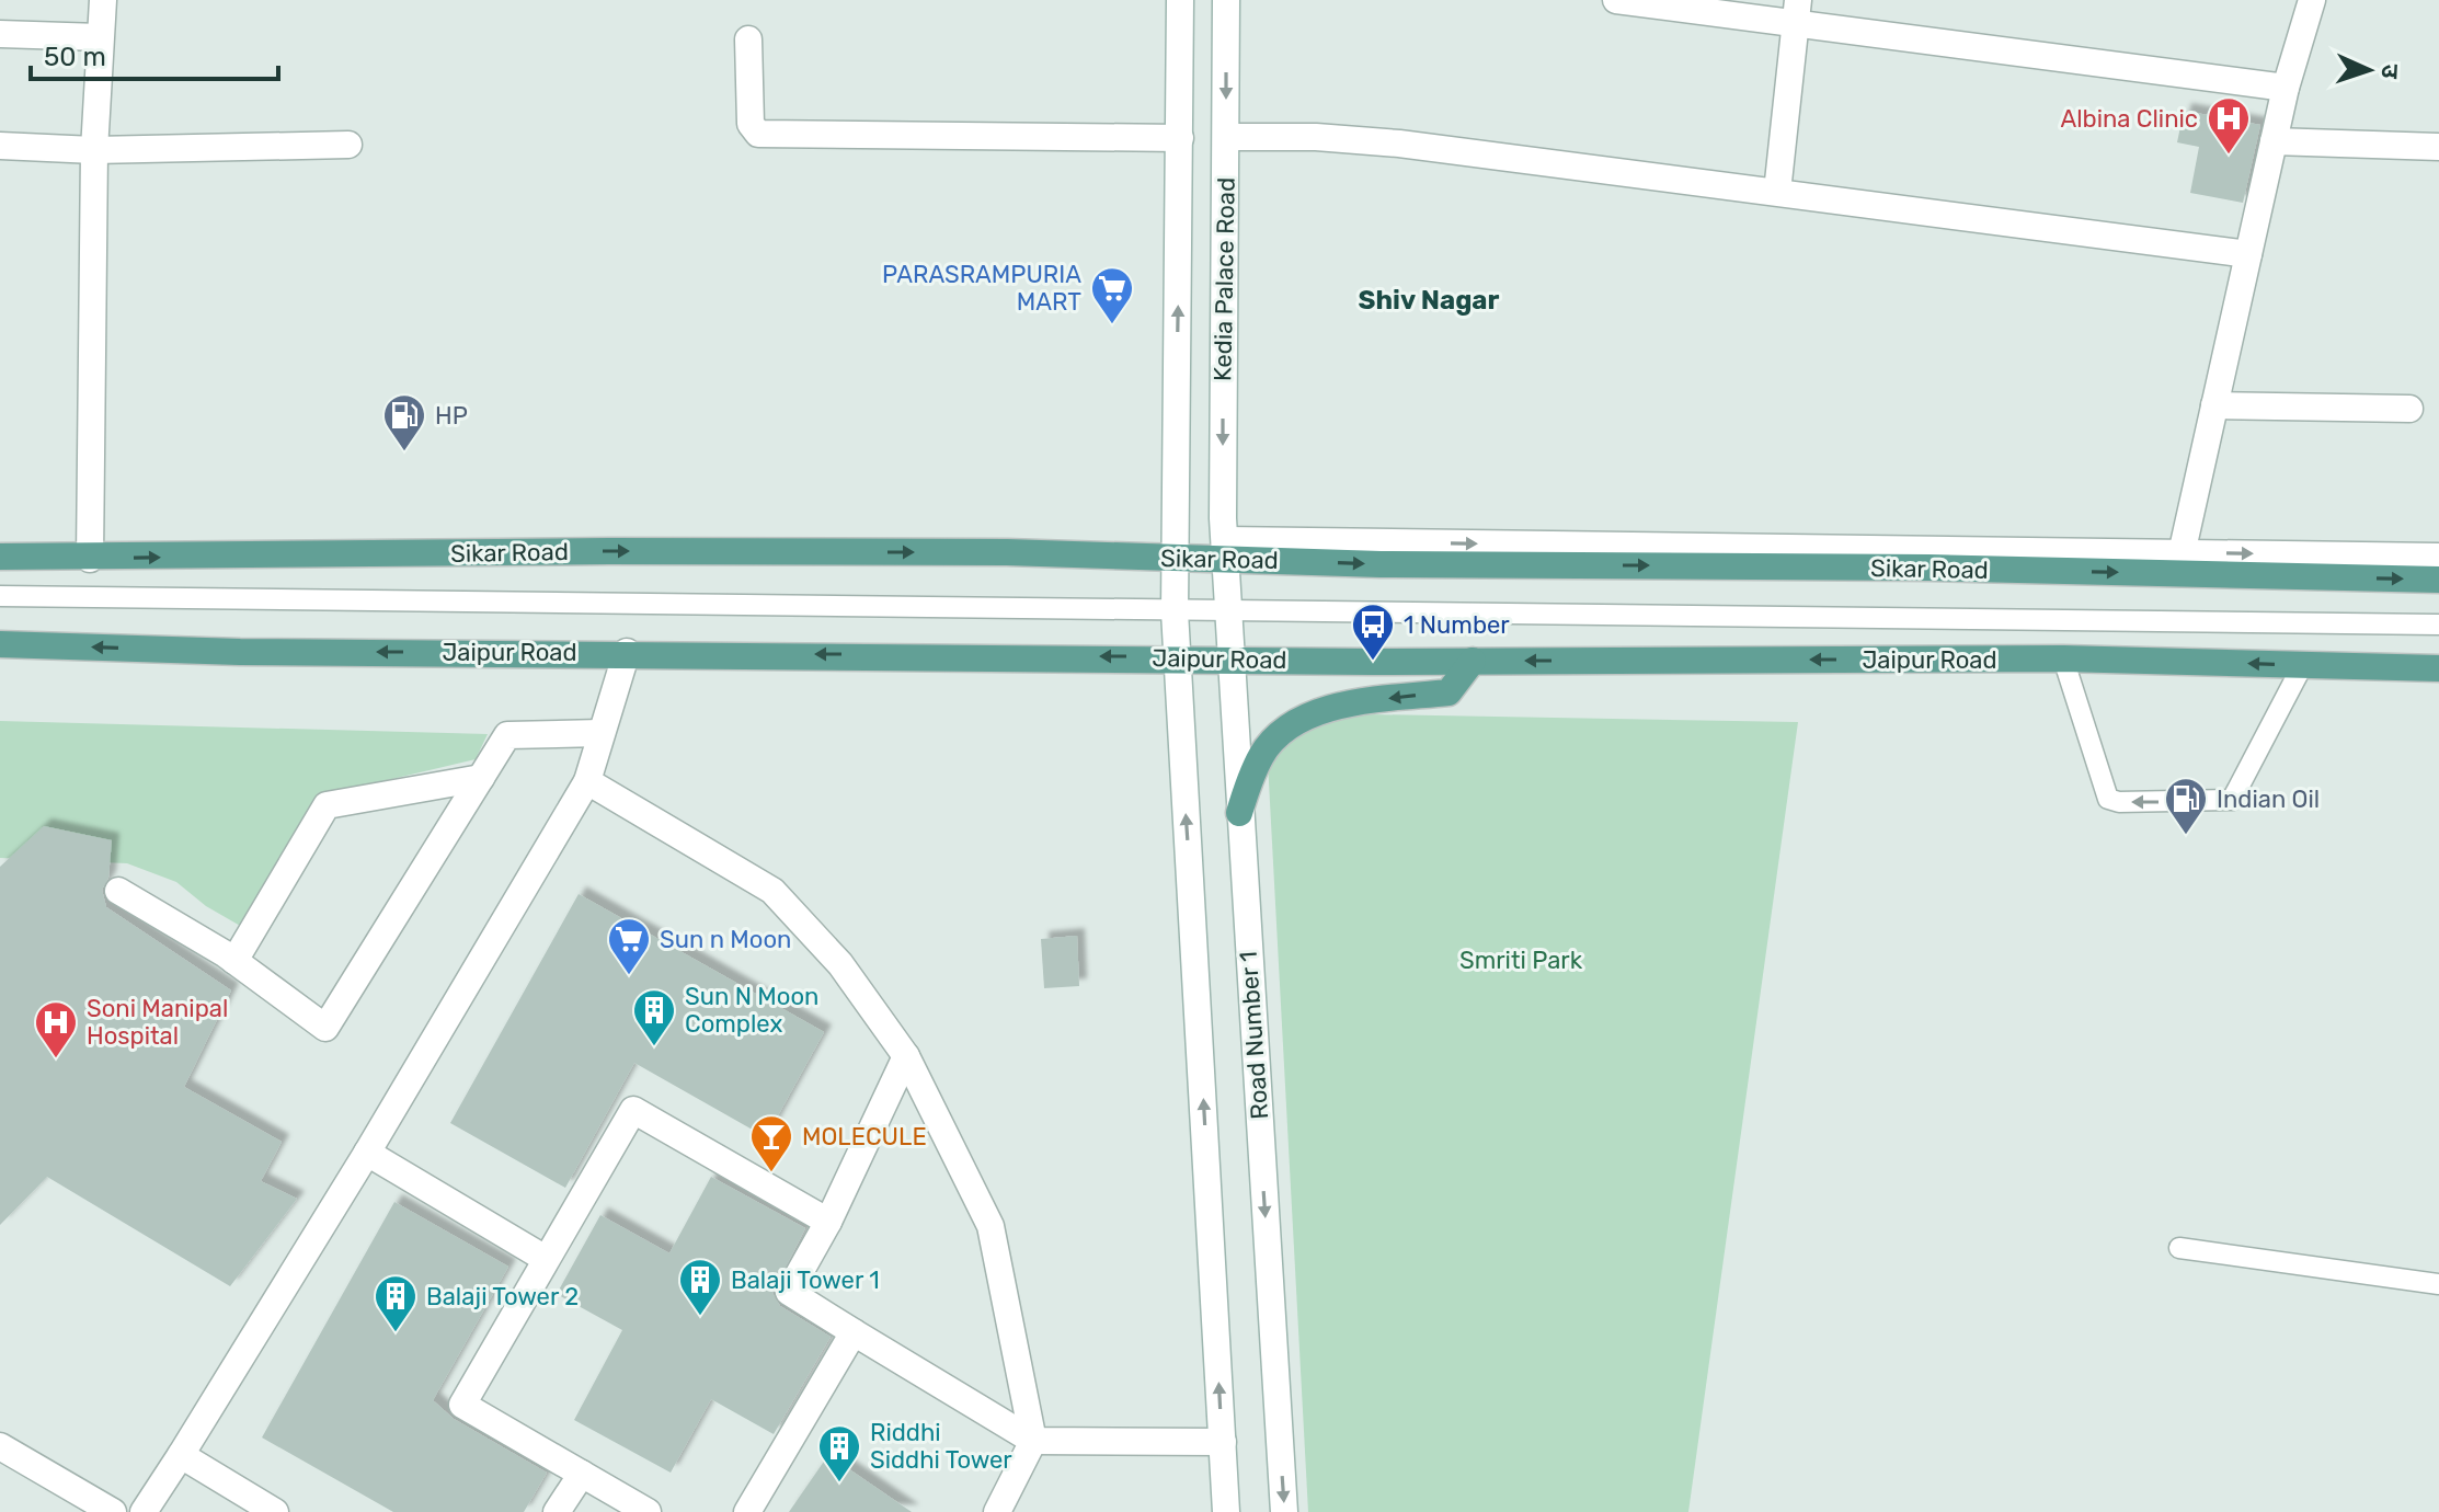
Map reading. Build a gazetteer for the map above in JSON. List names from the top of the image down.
{
  "streets": {
    "main road": ["Sikar Road", "Jaipur Road"],
    "street": ["Kedia Palace Road", "Road Number 1"]
  },
  "crossings": [
    ["Kedia Palace Road", "Sikar Road"],
    ["Kedia Palace Road", "Road Number 1"],
    ["Sikar Road", "Road Number 1"],
    ["Jaipur Road", "Road Number 1"]
  ],
  "one_way": ["Sikar Road", "Jaipur Road"],
  "districts": ["Shiv Nagar"],
  "parks": ["Smriti Park"],
  "places": {
    "hospital": ["Albina Clinic", "Soni Manipal Hospital"],
    "supermarket": ["PARASRAMPURIA MART", "Sun n Moon"],
    "fuel station": ["HP", "Indian Oil"],
    "bus stop": ["1 Number"],
    "building": [
      "Sun N Moon Complex",
      "Balaji Tower 1",
      "Balaji Tower 2",
      "Riddhi Siddhi Tower"
    ],
    "bar": ["MOLECULE"]
  },
  "scale_bar": "50 m",
  "north": "right"
}
